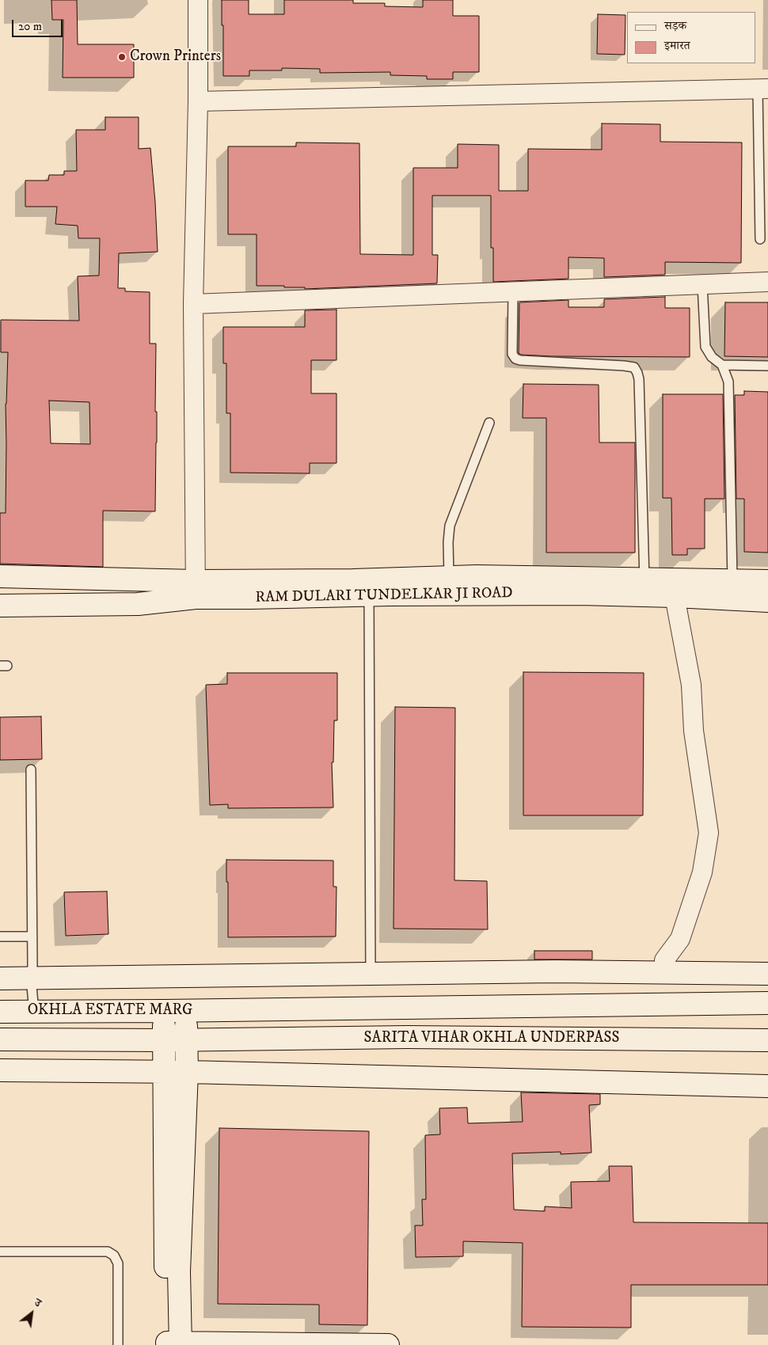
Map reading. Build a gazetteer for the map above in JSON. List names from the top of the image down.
{
  "streets": {
    "street": ["RAM DULARI TUNDELKAR JI ROAD", "OKHLA ESTATE MARG", "SARITA VIHAR OKHLA UNDERPASS"]
  },
  "crossings": [
    ["OKHLA ESTATE MARG", "SARITA VIHAR OKHLA UNDERPASS"]
  ],
  "places": ["Crown Printers"],
  "legend": ["सड़क", "इमारत"],
  "scale_bar": "20 m",
  "north": "top right"
}
